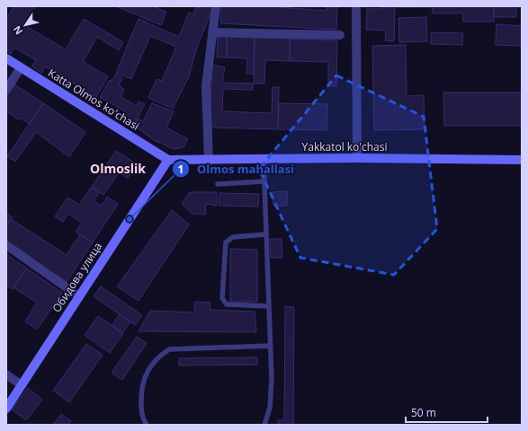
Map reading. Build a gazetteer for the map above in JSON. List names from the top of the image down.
{
  "streets": {
    "street": ["Katta Olmos ko'chasi", "Yakkatol ko'chasi", "Обидова улица"]
  },
  "crossings": [
    ["Katta Olmos ko'chasi", "Yakkatol ko'chasi"],
    ["Katta Olmos ko'chasi", "Обидова улица"],
    ["Yakkatol ko'chasi", "Обидова улица"]
  ],
  "districts": ["Olmoslik"],
  "places": ["Olmos mahallasi"],
  "scale_bar": "50 m",
  "north": "bottom left"
}
